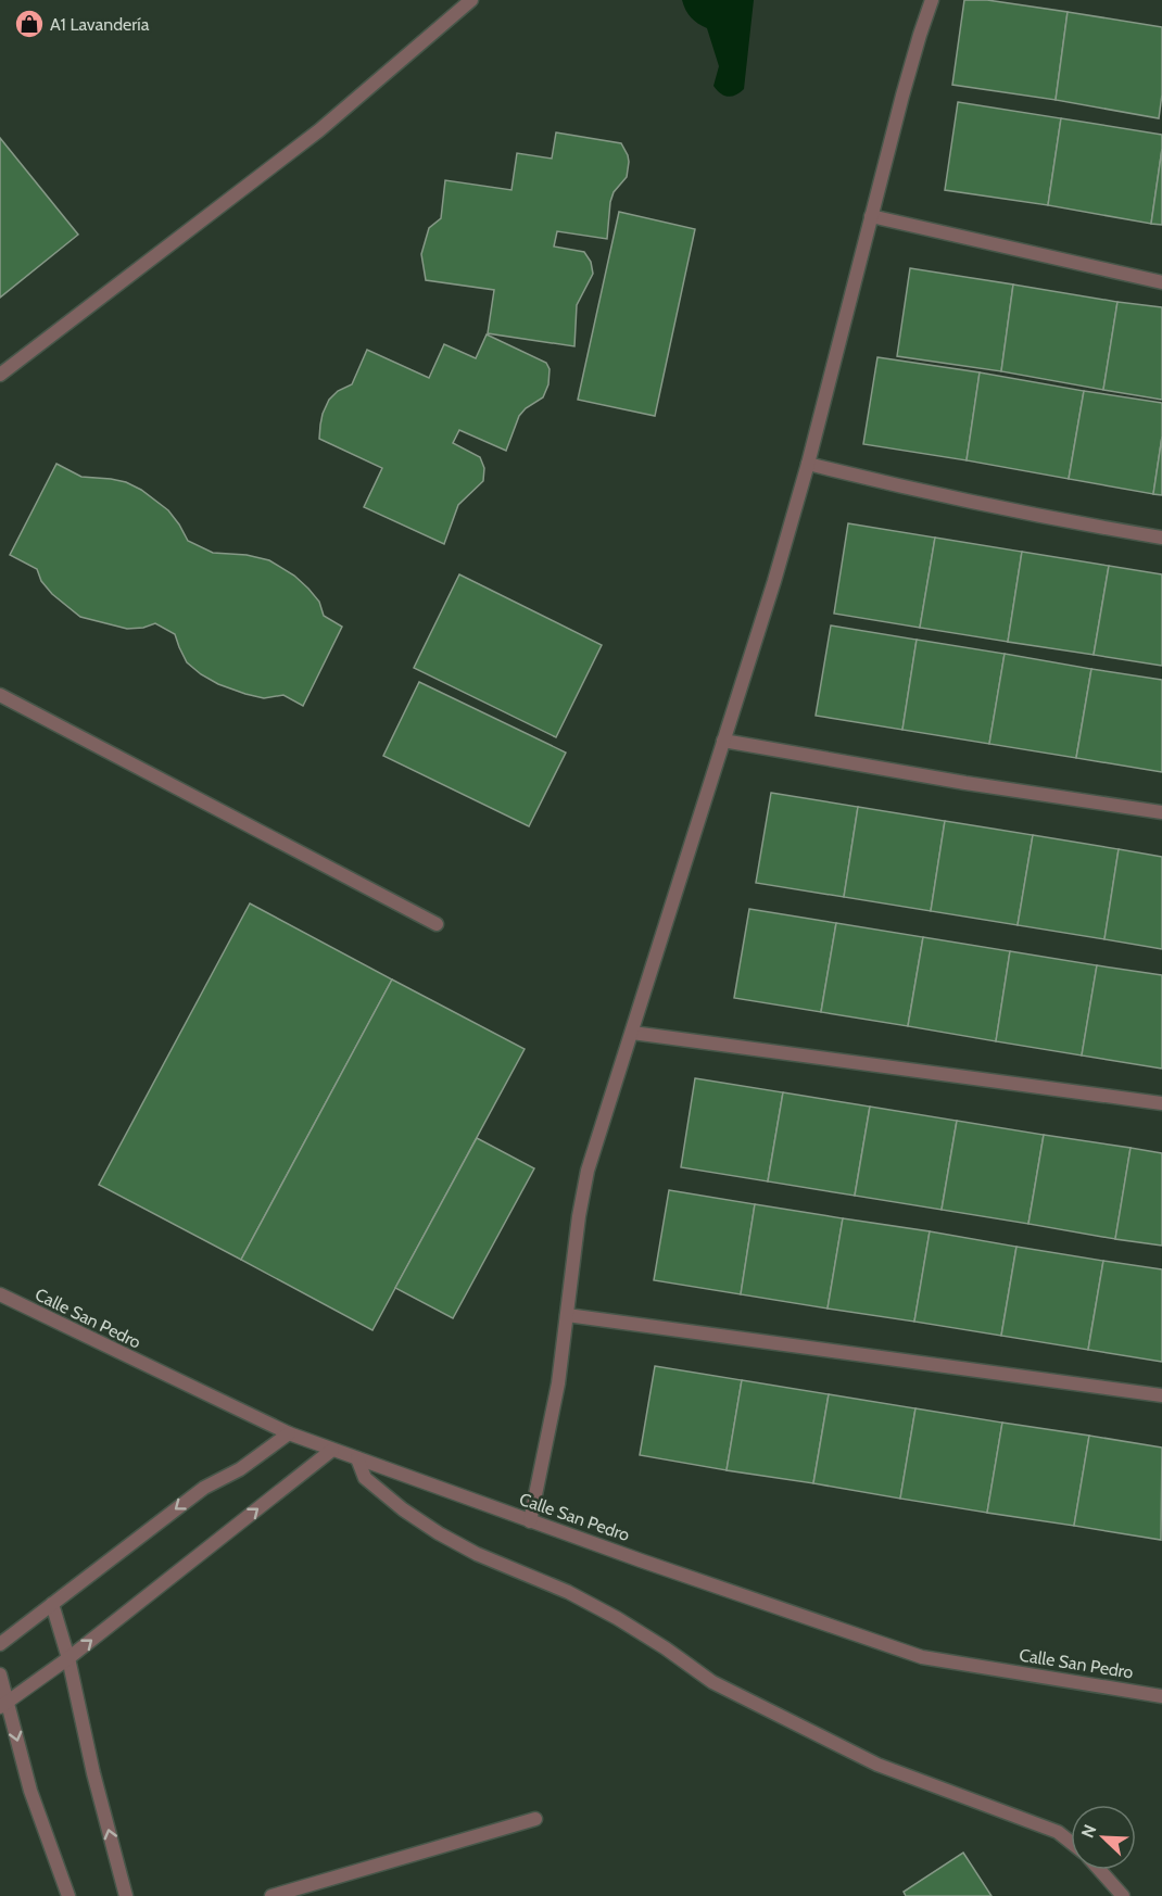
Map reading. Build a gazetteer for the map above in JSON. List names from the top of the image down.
{
  "streets": {
    "street": ["Calle San Pedro"]
  },
  "places": {
    "shop": ["A1 Lavandería"]
  },
  "north": "top left"
}
